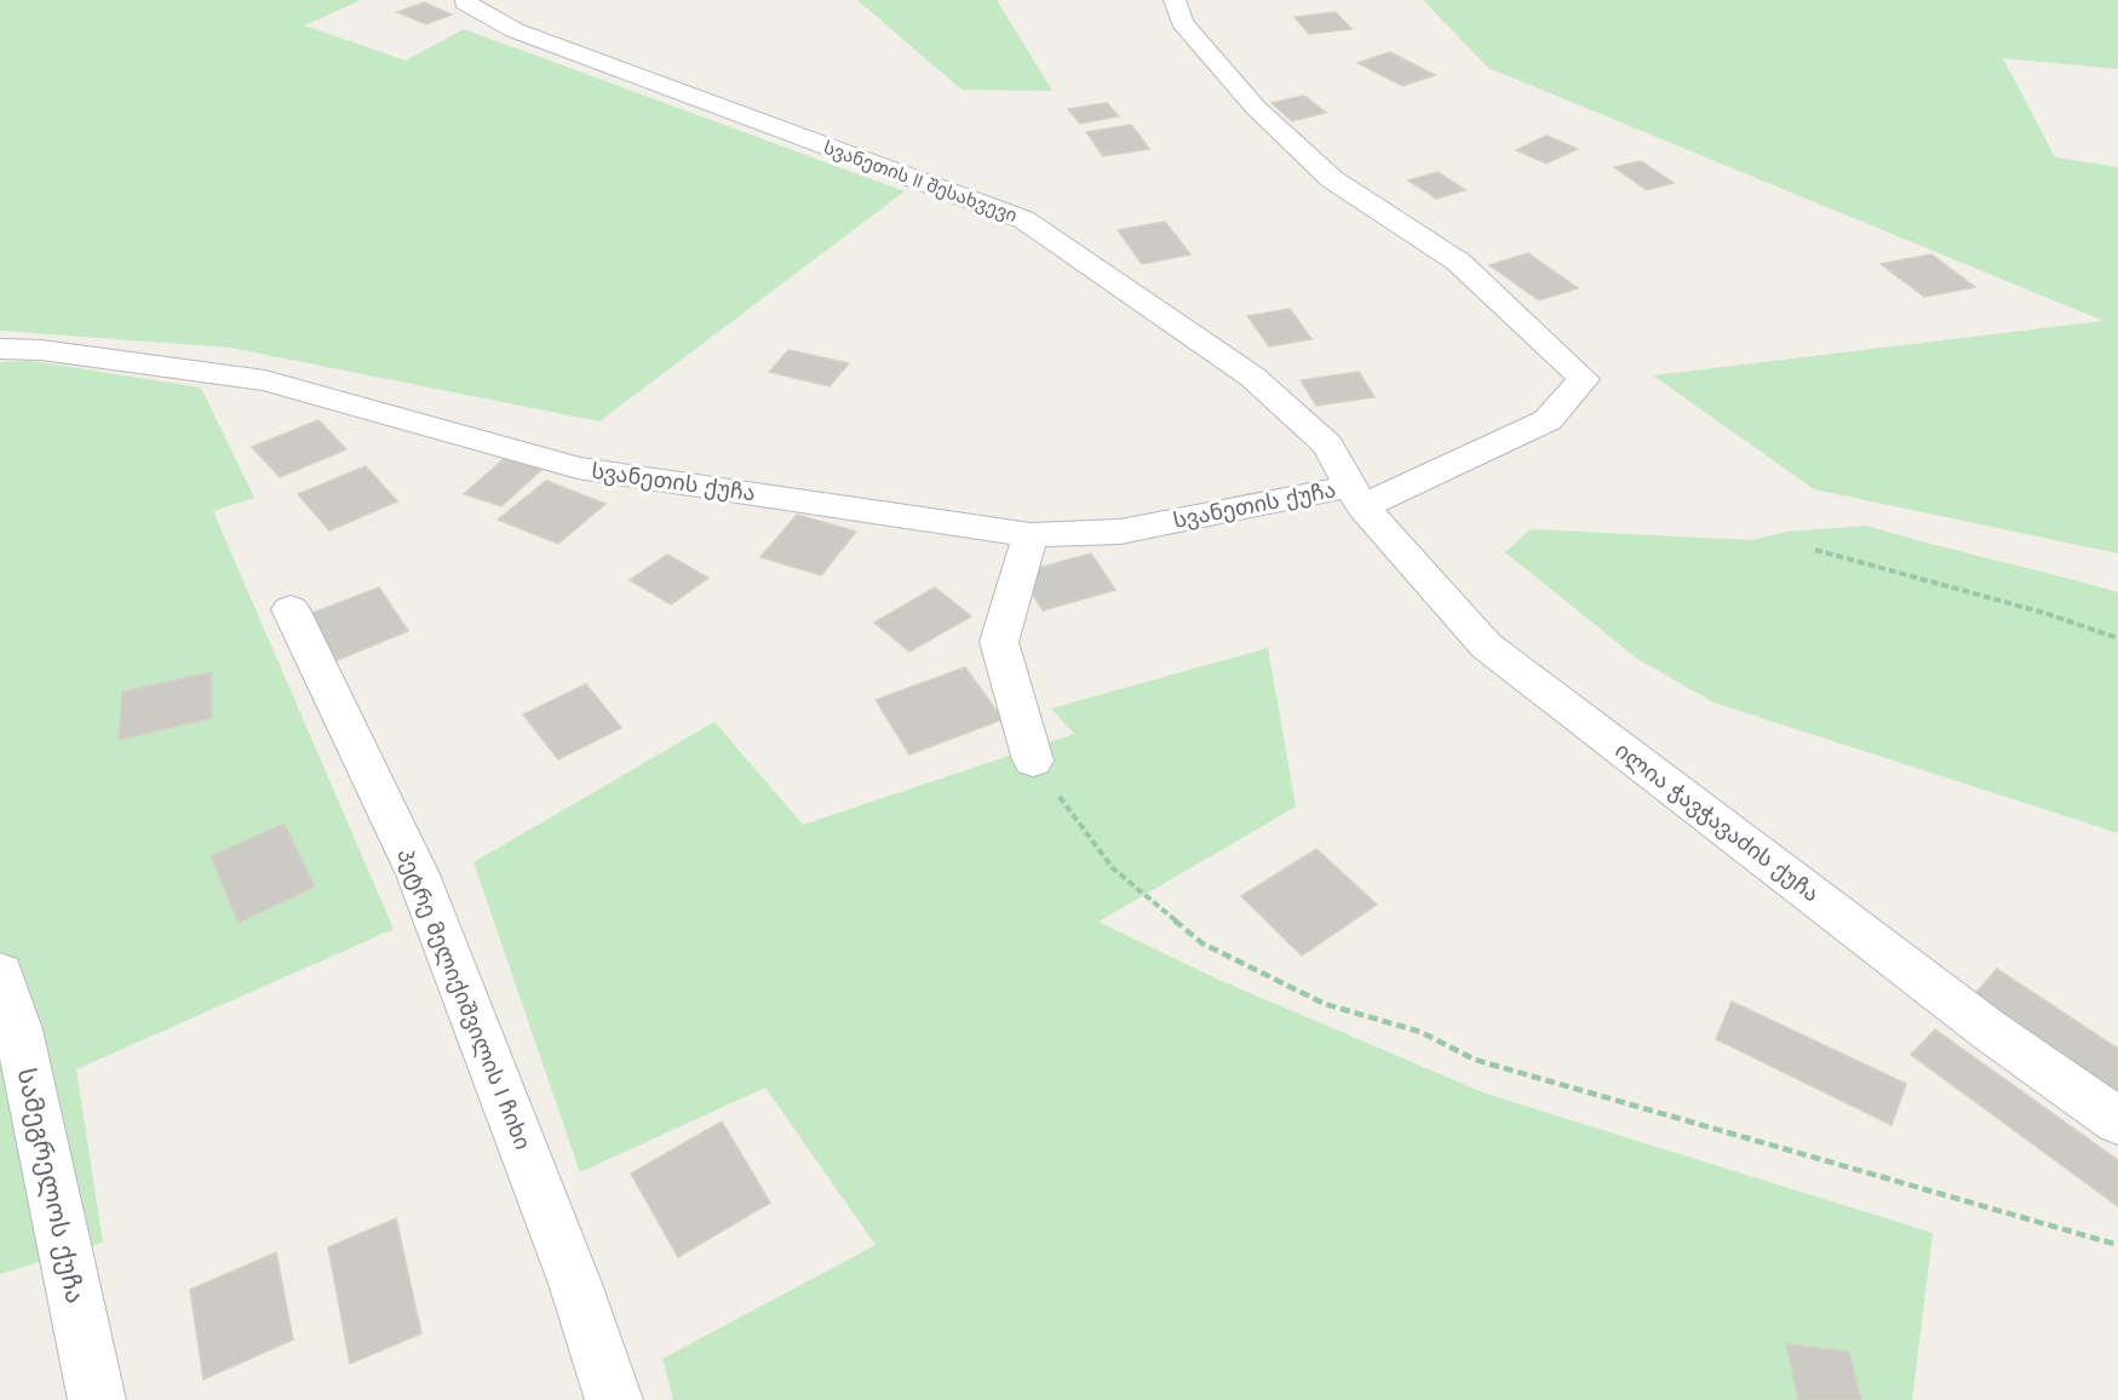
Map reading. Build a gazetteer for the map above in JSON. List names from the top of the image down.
{
  "streets": {
    "street": [
      "სვანეთის II შესახვევი",
      "სვანეთის ქუჩა",
      "ილია ჭავჭავაძის ქუჩა",
      "პეტრე მელიქიშვილის I ჩიხი",
      "სამეგრელოს ქუჩა"
    ]
  },
  "crossings": [
    ["სვანეთის II შესახვევი", "სვანეთის ქუჩა"],
    ["სვანეთის II შესახვევი", "ილია ჭავჭავაძის ქუჩა"],
    ["სვანეთის ქუჩა", "ილია ჭავჭავაძის ქუჩა"]
  ]
}
